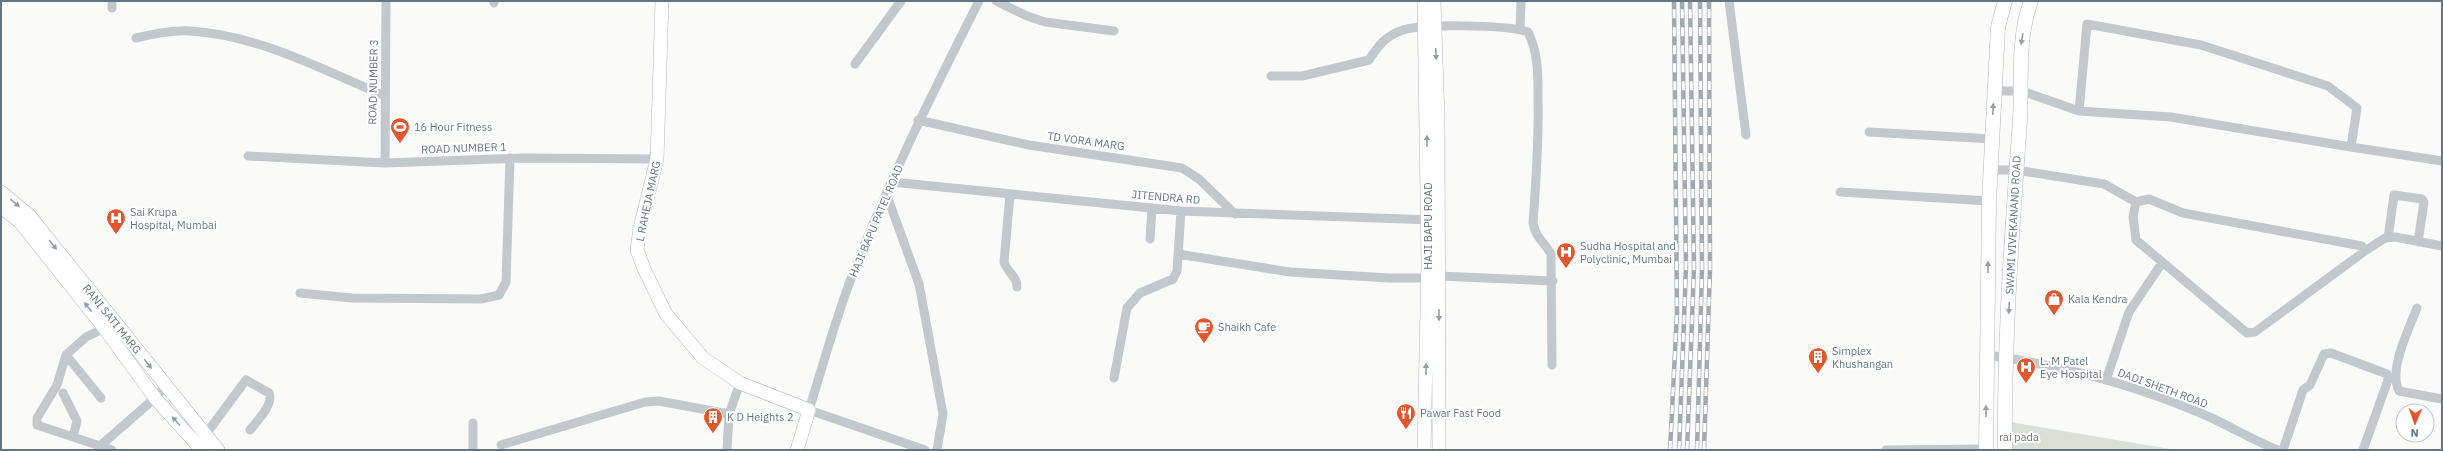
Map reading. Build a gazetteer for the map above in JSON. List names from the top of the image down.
{
  "streets": {
    "main road": ["SWAMI VIVEKANAND ROAD"],
    "street": [
      "ROAD NUMBER 3",
      "TD VORA MARG",
      "ROAD NUMBER 1",
      "JITENDRA RD",
      "L RAHEJA MARG",
      "HAJI BAPU PATEL ROAD",
      "HAJI BAPU ROAD",
      "RANI SATI MARG",
      "DADI SHETH ROAD"
    ]
  },
  "crossings": [
    ["ROAD NUMBER 3", "ROAD NUMBER 1"],
    ["TD VORA MARG", "JITENDRA RD"],
    ["TD VORA MARG", "HAJI BAPU PATEL ROAD"],
    ["ROAD NUMBER 1", "L RAHEJA MARG"],
    ["JITENDRA RD", "HAJI BAPU PATEL ROAD"],
    ["JITENDRA RD", "HAJI BAPU ROAD"],
    ["L RAHEJA MARG", "HAJI BAPU PATEL ROAD"],
    ["SWAMI VIVEKANAND ROAD", "DADI SHETH ROAD"]
  ],
  "parks": ["rai pada"],
  "places": {
    "sports": ["16 Hour Fitness"],
    "hospital": ["Sai Krupa Hospital, Mumbai", "Sudha Hospital and Polyclinic, Mumbai", "L. M Patel Eye Hospital"],
    "shop": ["Kala Kendra"],
    "cafe": ["Shaikh Cafe"],
    "building": ["Simplex Khushangan", "K D Heights 2"],
    "restaurant": ["Pawar Fast Food"]
  },
  "north": "bottom"
}
